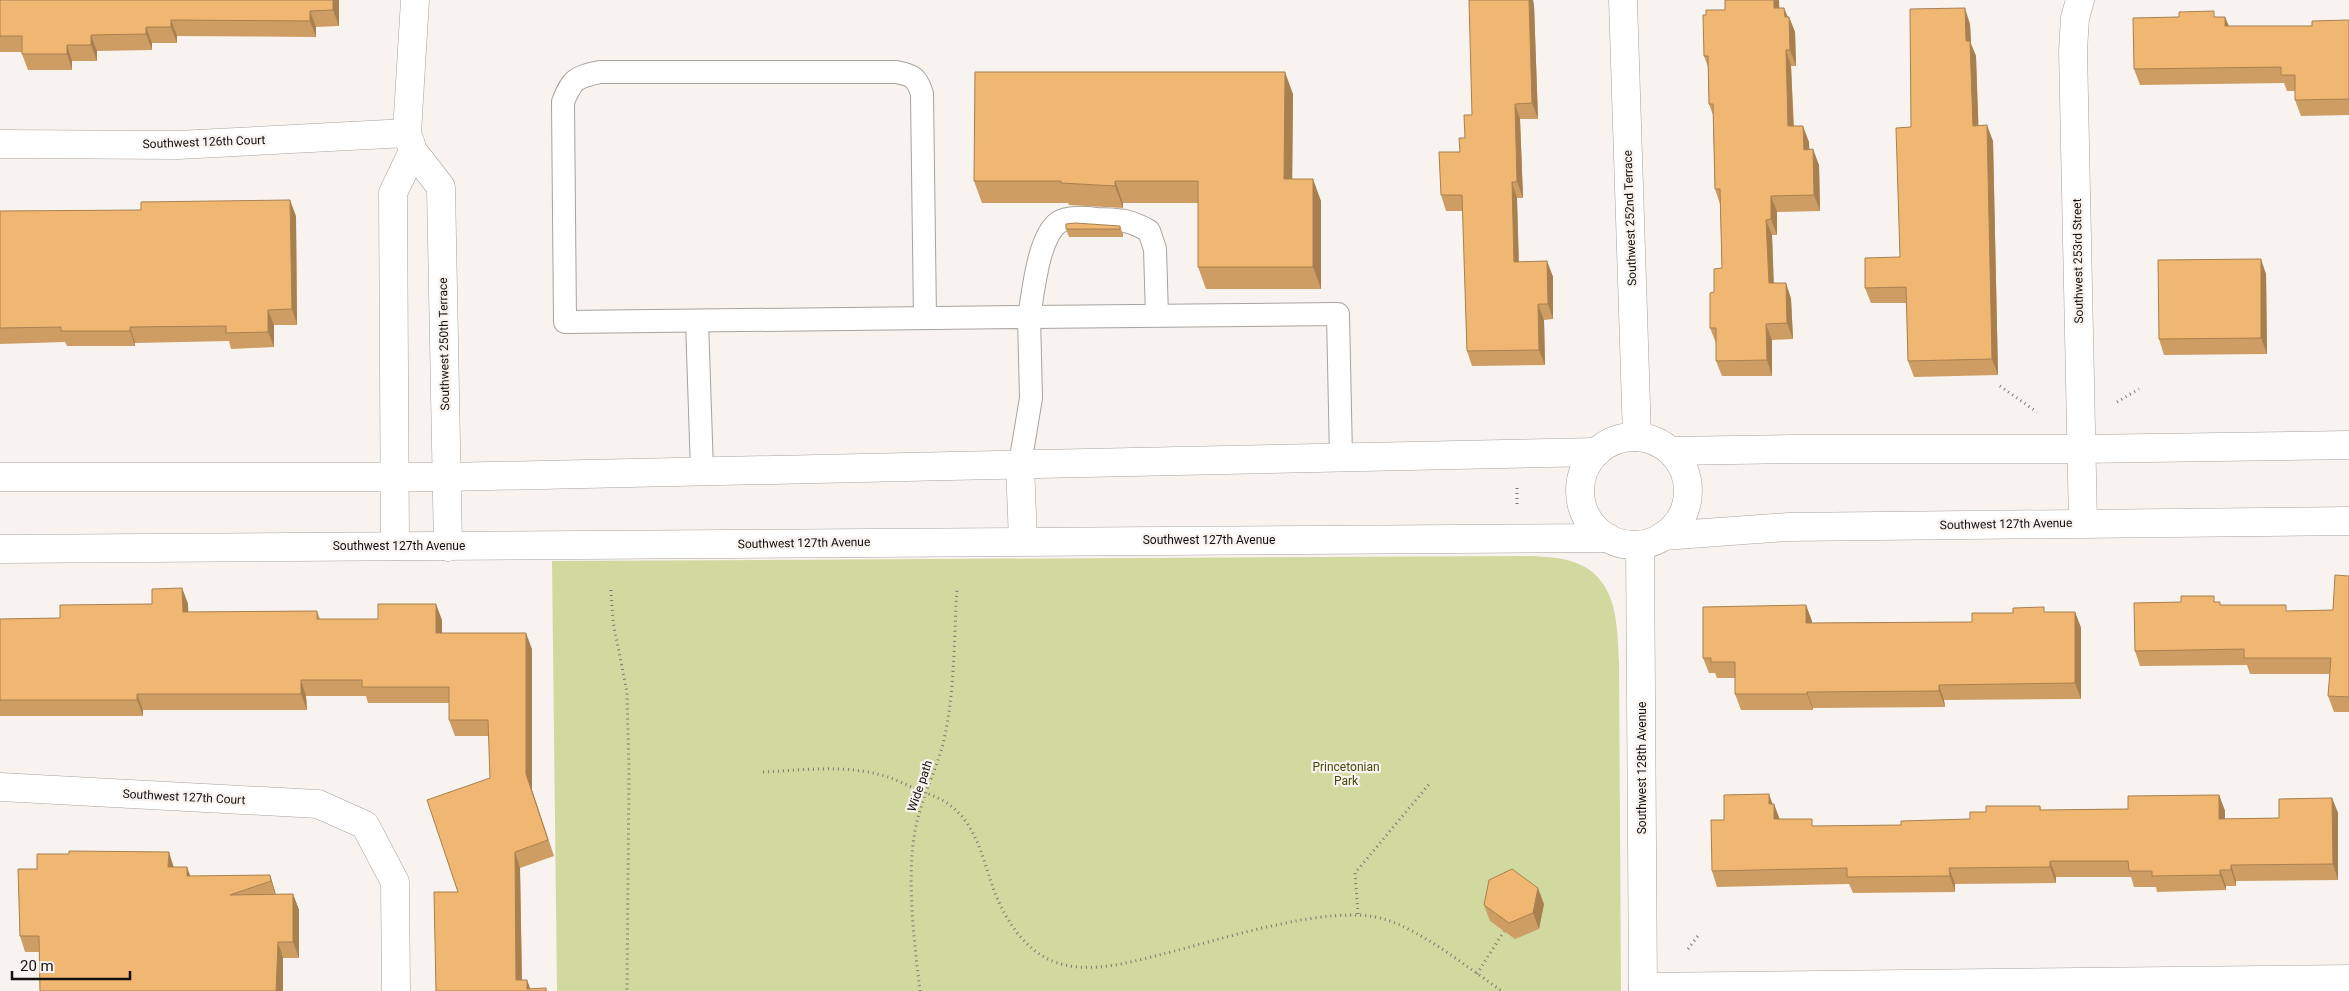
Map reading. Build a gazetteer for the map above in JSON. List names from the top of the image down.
{
  "streets": {
    "street": [
      "Southwest 126th Court",
      "Southwest 252nd Terrace",
      "Southwest 253rd Street",
      "Southwest 250th Terrace",
      "Southwest 127th Avenue",
      "Southwest 128th Avenue",
      "Southwest 127th Court"
    ],
    "path": ["Wide path"]
  },
  "crossings": [
    ["Southwest 126th Court", "Southwest 250th Terrace"],
    ["Southwest 252nd Terrace", "Southwest 127th Avenue"],
    ["Southwest 252nd Terrace", "Southwest 128th Avenue"],
    ["Southwest 253rd Street", "Southwest 127th Avenue"],
    ["Southwest 250th Terrace", "Southwest 127th Avenue"],
    ["Southwest 127th Avenue", "Southwest 128th Avenue"]
  ],
  "parks": ["Princetonian Park"],
  "scale_bar": "20 m"
}
